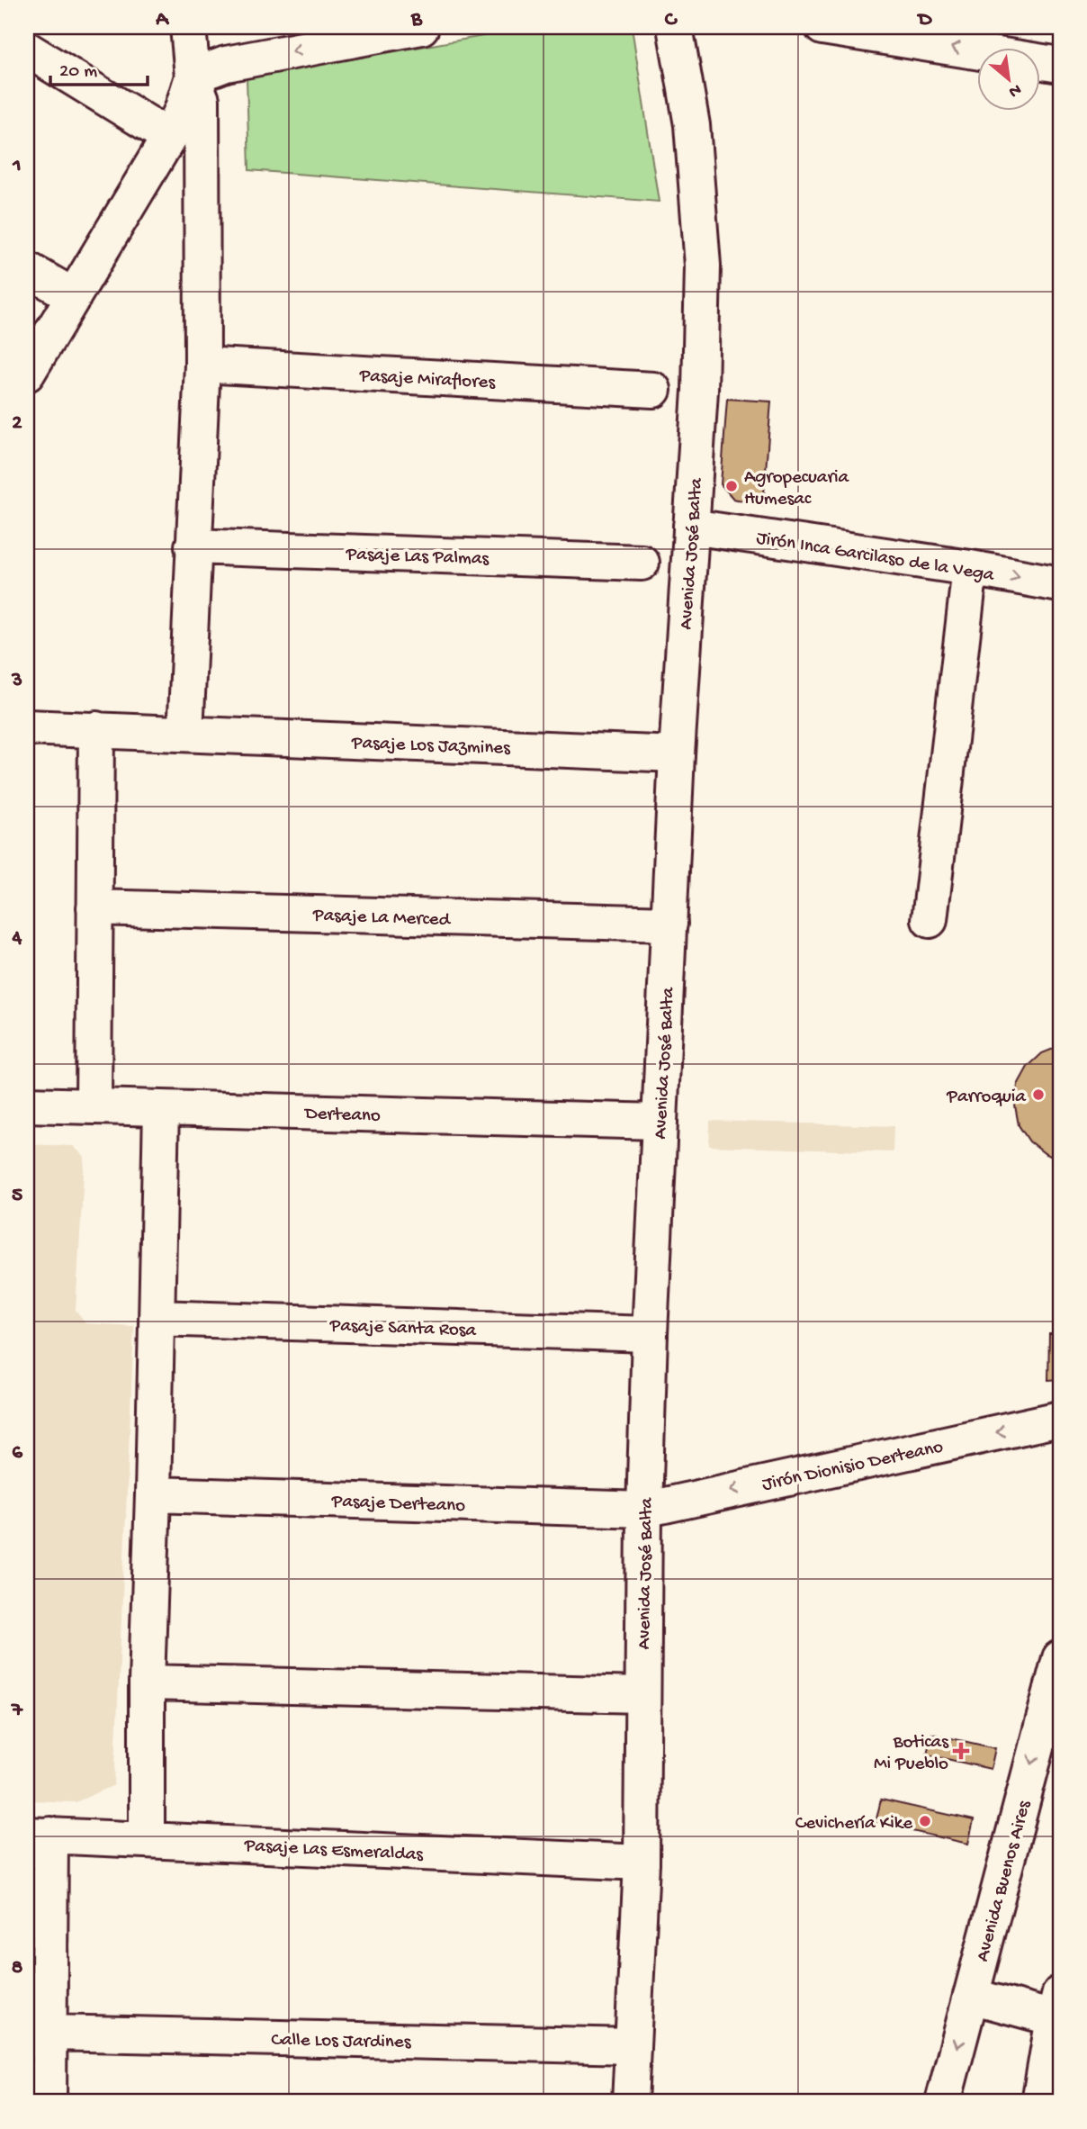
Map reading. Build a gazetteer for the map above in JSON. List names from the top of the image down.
{
  "streets": {
    "street": [
      "Pasaje Miraflores",
      "Avenida José Balta",
      "Pasaje Las Palmas",
      "Jirón Inca Garcilaso de la Vega",
      "Pasaje Los Jazmines",
      "Pasaje La Merced",
      "Derteano",
      "Pasaje Santa Rosa",
      "Jirón Dionisio Derteano",
      "Pasaje Derteano",
      "Pasaje Las Esmeraldas",
      "Avenida Buenos Aires",
      "Calle Los Jardines"
    ]
  },
  "crossings": [
    ["Avenida José Balta", "Jirón Inca Garcilaso de la Vega"],
    ["Avenida José Balta", "Pasaje Los Jazmines"],
    ["Avenida José Balta", "Pasaje La Merced"],
    ["Avenida José Balta", "Derteano"],
    ["Avenida José Balta", "Pasaje Santa Rosa"],
    ["Avenida José Balta", "Jirón Dionisio Derteano"],
    ["Avenida José Balta", "Pasaje Derteano"],
    ["Avenida José Balta", "Pasaje Las Esmeraldas"],
    ["Avenida José Balta", "Calle Los Jardines"],
    ["Jirón Dionisio Derteano", "Pasaje Derteano"]
  ],
  "one_way": ["Jirón Dionisio Derteano", "Avenida Buenos Aires"],
  "places": {
    "other": ["Agropecuaria Humesac", "Parroquia", "Cevichería Kike"],
    "health": ["Boticas Mi Pueblo"]
  },
  "scale_bar": "20 m",
  "north": "bottom right",
  "grid": {
    "columns": [
      "A",
      "B",
      "C",
      "D"
    ],
    "rows": [
      "1",
      "2",
      "3",
      "4",
      "5",
      "6",
      "7",
      "8"
    ]
  }
}
